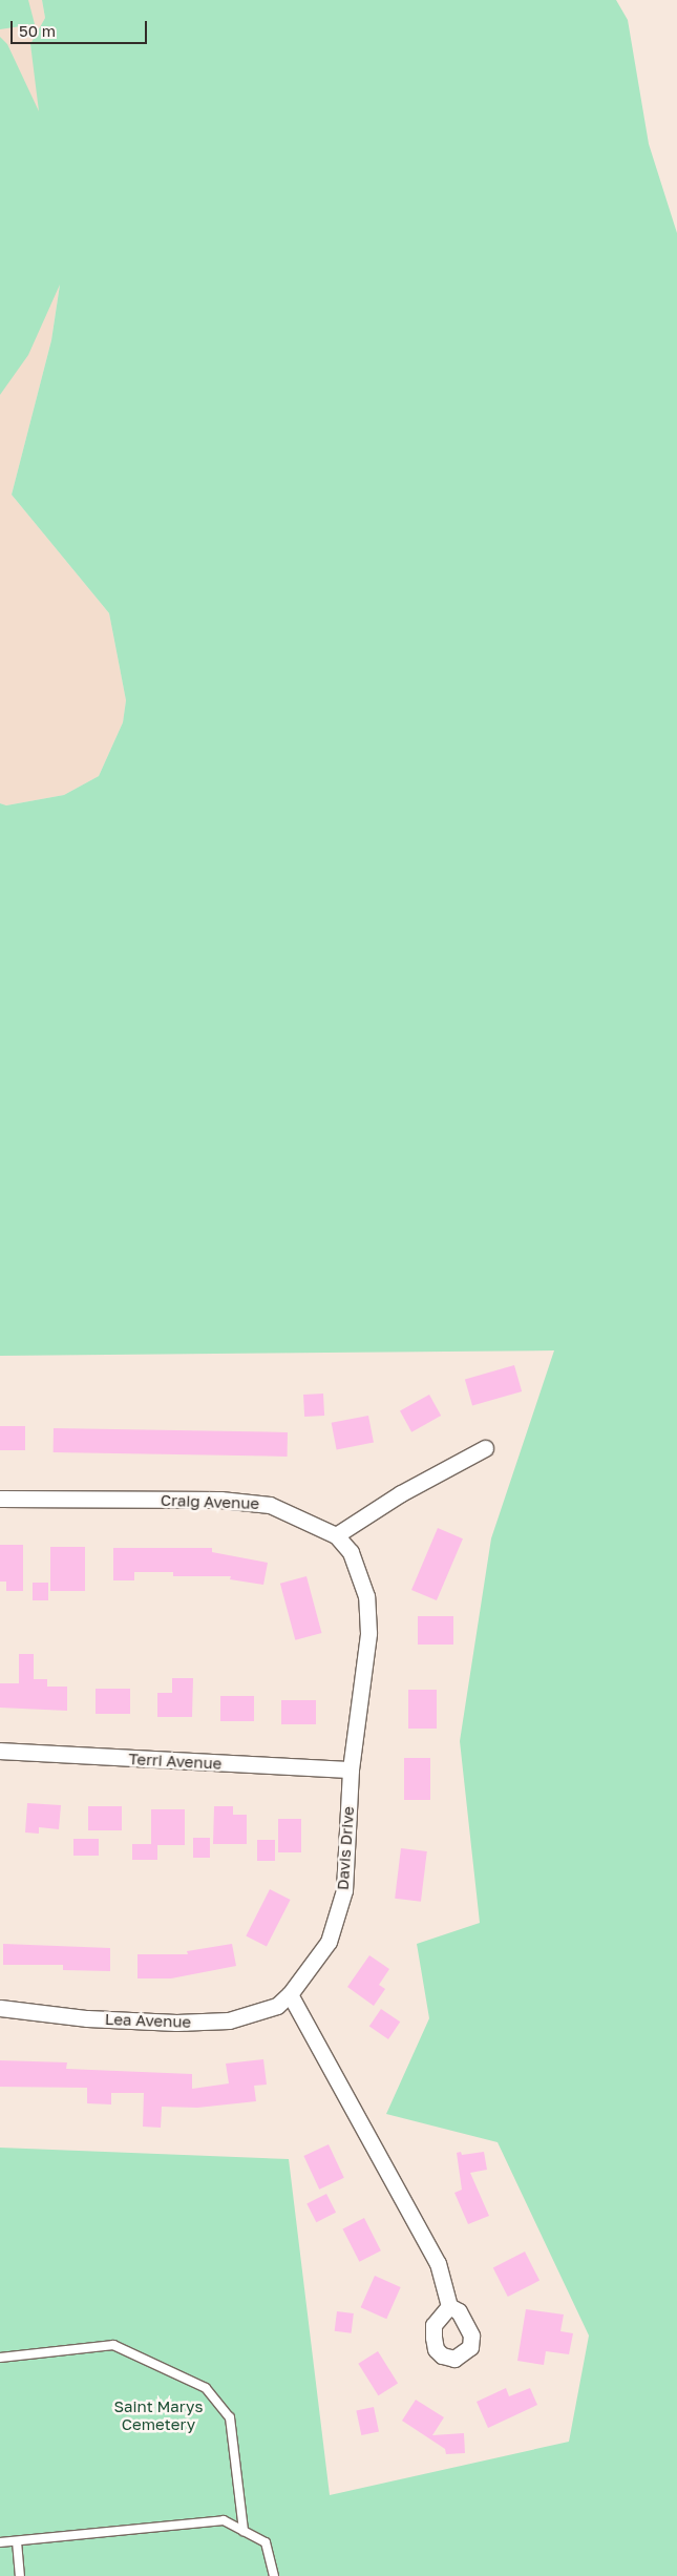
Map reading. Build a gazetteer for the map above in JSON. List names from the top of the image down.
{
  "streets": {
    "street": [
      "Craig Avenue",
      "Terri Avenue",
      "Davis Drive",
      "Lea Avenue"
    ]
  },
  "crossings": [
    ["Craig Avenue", "Davis Drive"],
    ["Terri Avenue", "Davis Drive"],
    ["Davis Drive", "Lea Avenue"]
  ],
  "parks": ["Saint Marys Cemetery"],
  "scale_bar": "50 m"
}
